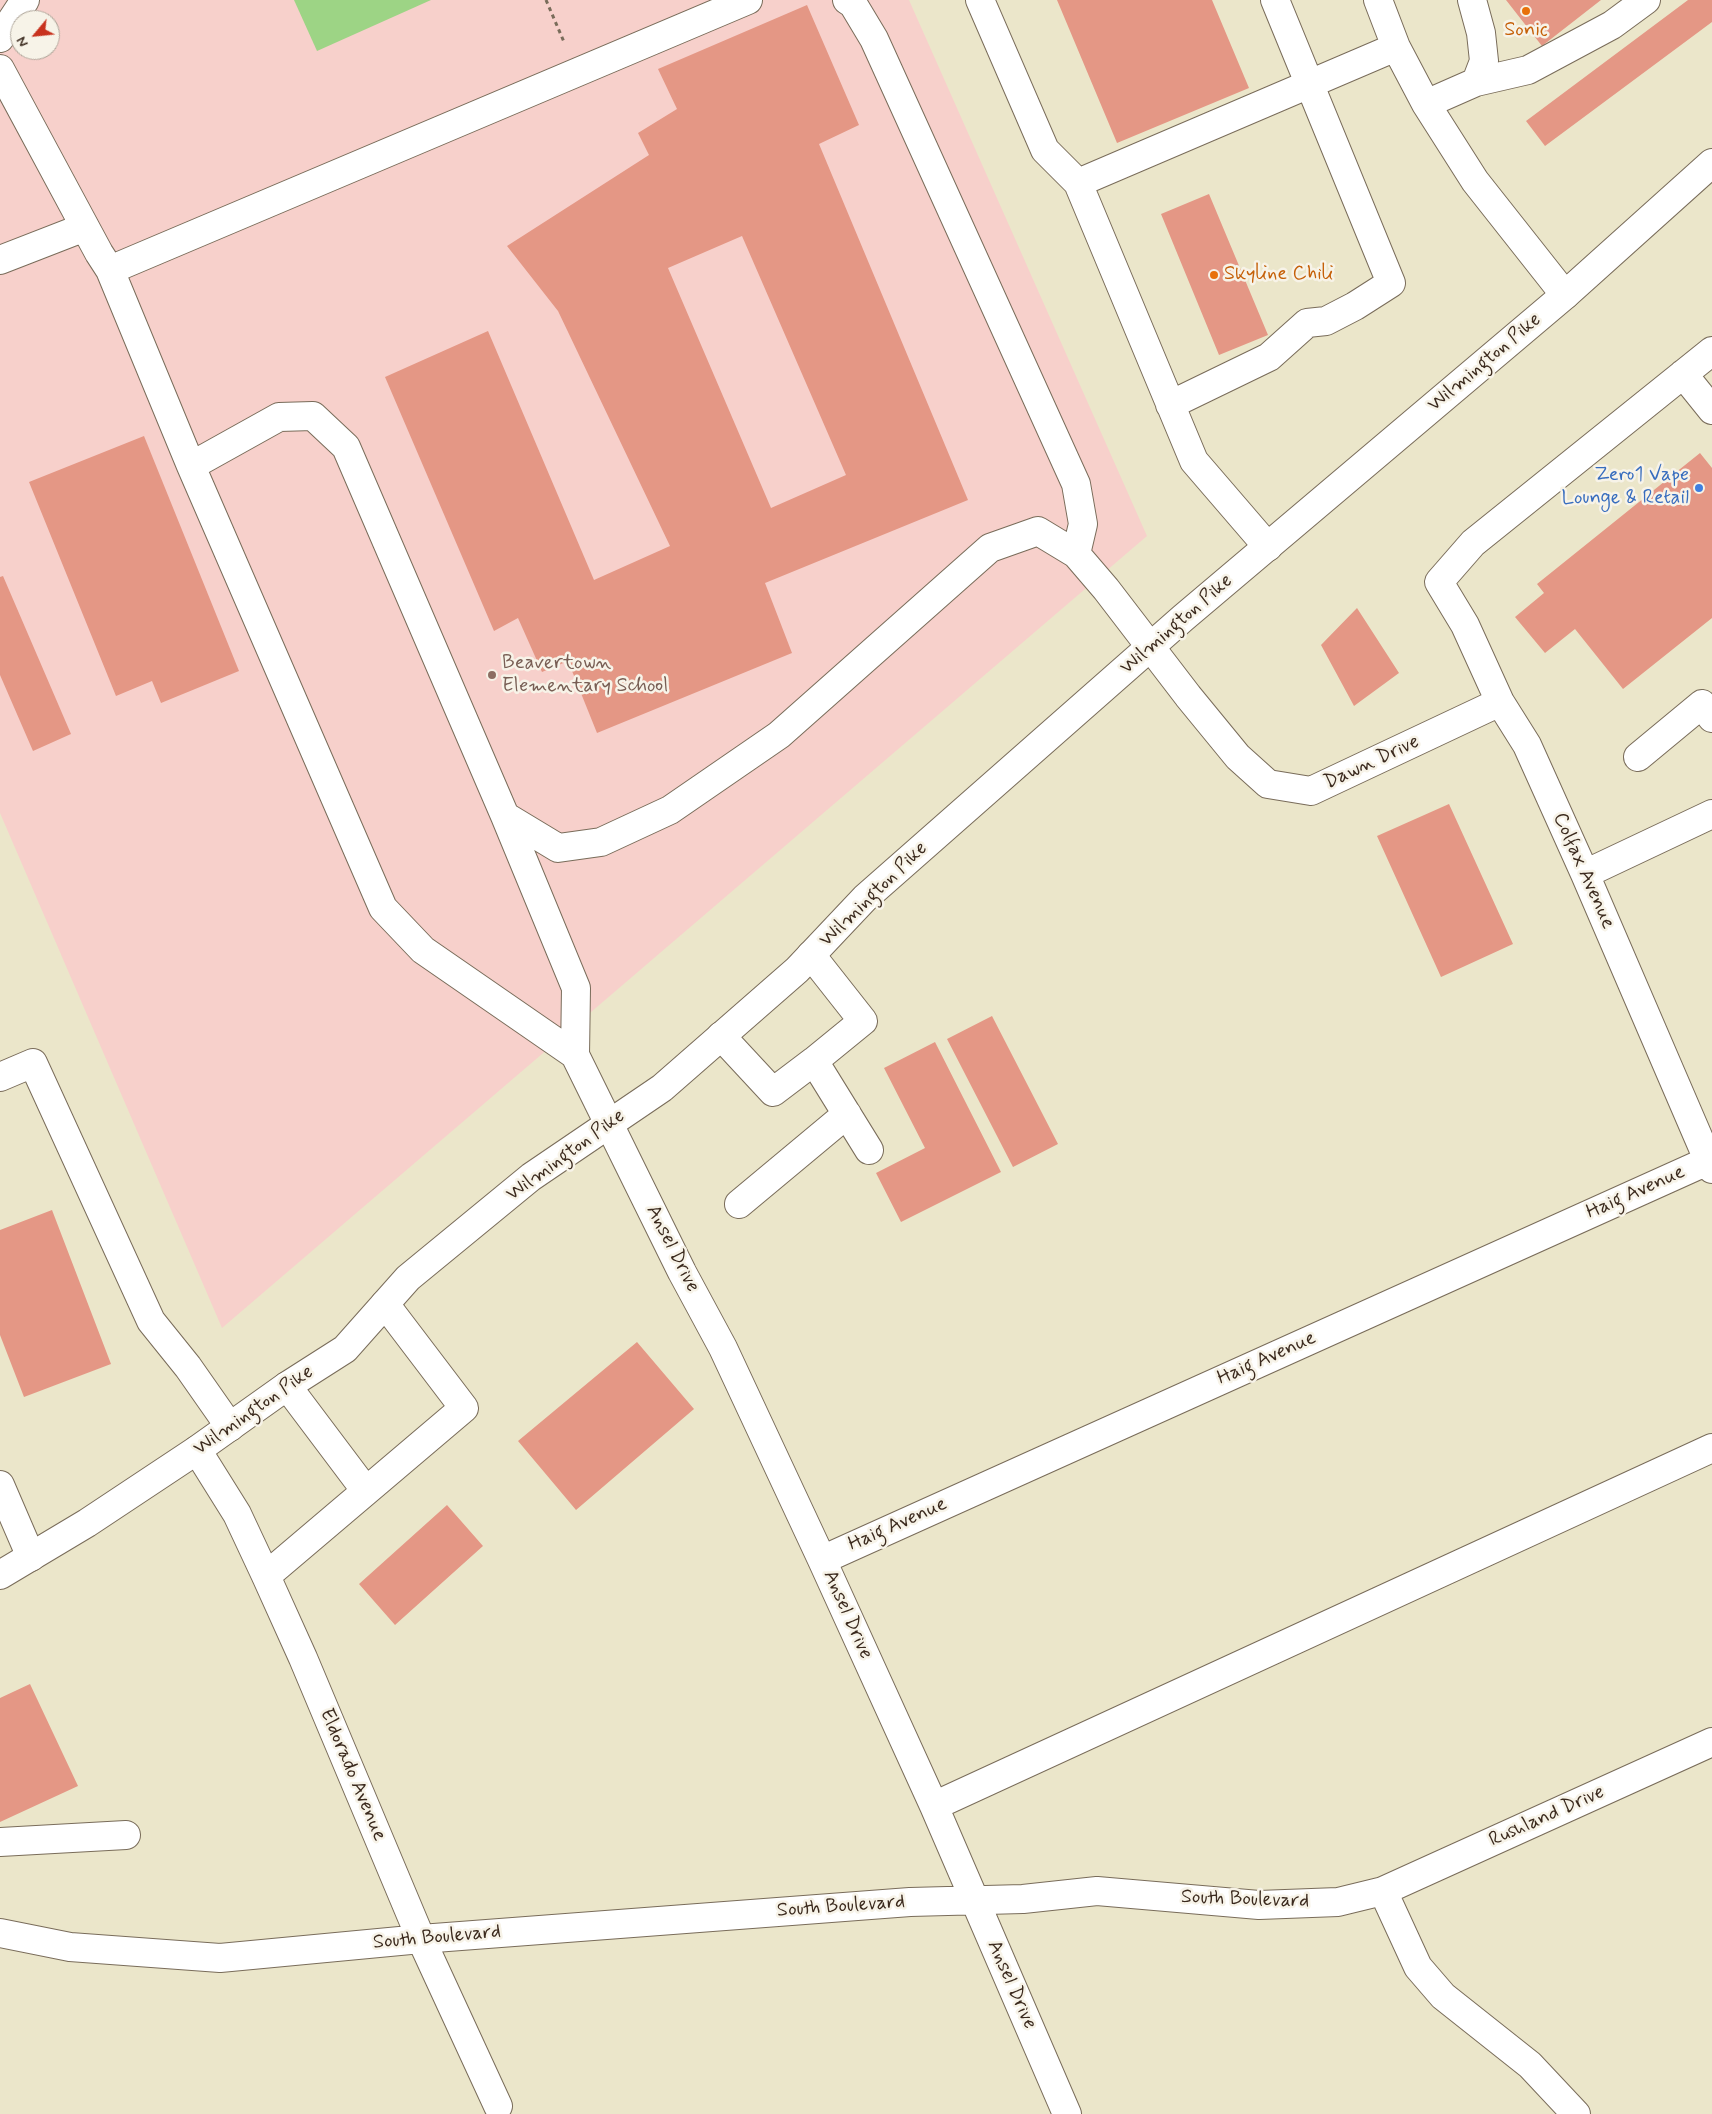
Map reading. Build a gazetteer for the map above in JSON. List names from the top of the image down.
{
  "streets": {
    "street": [
      "Wilmington Pike",
      "Dawn Drive",
      "Colfax Avenue",
      "Haig Avenue",
      "Ansel Drive",
      "Eldorado Avenue",
      "Rushland Drive",
      "South Boulevard"
    ]
  },
  "crossings": [
    ["Wilmington Pike", "Dawn Drive"],
    ["Wilmington Pike", "Ansel Drive"],
    ["Wilmington Pike", "Eldorado Avenue"],
    ["Dawn Drive", "Colfax Avenue"],
    ["Colfax Avenue", "Haig Avenue"],
    ["Haig Avenue", "Ansel Drive"],
    ["Ansel Drive", "South Boulevard"],
    ["Eldorado Avenue", "South Boulevard"],
    ["Rushland Drive", "South Boulevard"]
  ],
  "places": [
    "Sonic",
    "Skyline Chili",
    "Zero1 Vape Lounge & Retail",
    "Beavertown Elementary School"
  ],
  "north": "bottom left"
}
